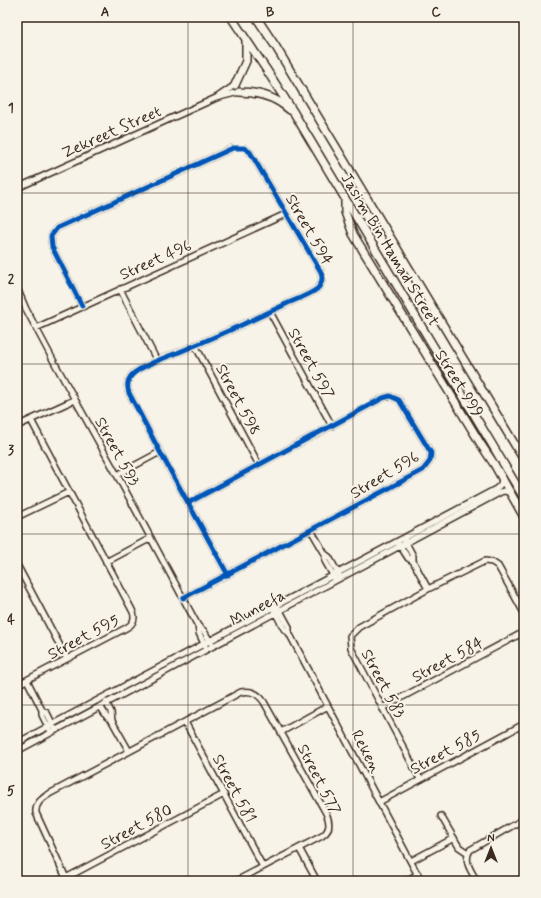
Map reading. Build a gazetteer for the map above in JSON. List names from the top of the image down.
{
  "streets": {
    "main road": ["Jasim Bin Hamad Street", "Street 999"],
    "street": [
      "Zekreet Street",
      "Street 594",
      "Street 496",
      "Street 597",
      "Street 598",
      "Street 593",
      "Street 596",
      "Muneefa",
      "Street 595",
      "Street 584",
      "Street 583",
      "Reken",
      "Street 585",
      "Street 577",
      "Street 581",
      "Street 580"
    ]
  },
  "crossings": [
    ["Street 594", "Street 496"],
    ["Street 594", "Street 597"],
    ["Street 594", "Street 598"],
    ["Street 594", "Street 596"],
    ["Jasim Bin Hamad Street", "Street 999"],
    ["Street 496", "Street 593"],
    ["Street 597", "Street 596"],
    ["Street 999", "Muneefa"],
    ["Street 598", "Street 596"],
    ["Street 593", "Street 596"],
    ["Street 593", "Muneefa"],
    ["Muneefa", "Reken"],
    ["Street 584", "Street 583"],
    ["Street 583", "Street 585"],
    ["Reken", "Street 585"],
    ["Reken", "Street 577"],
    ["Street 577", "Street 581"],
    ["Street 577", "Street 580"],
    ["Street 581", "Street 580"]
  ],
  "north": "top",
  "grid": {
    "columns": ["A", "B", "C"],
    "rows": [
      "1",
      "2",
      "3",
      "4",
      "5"
    ]
  }
}
